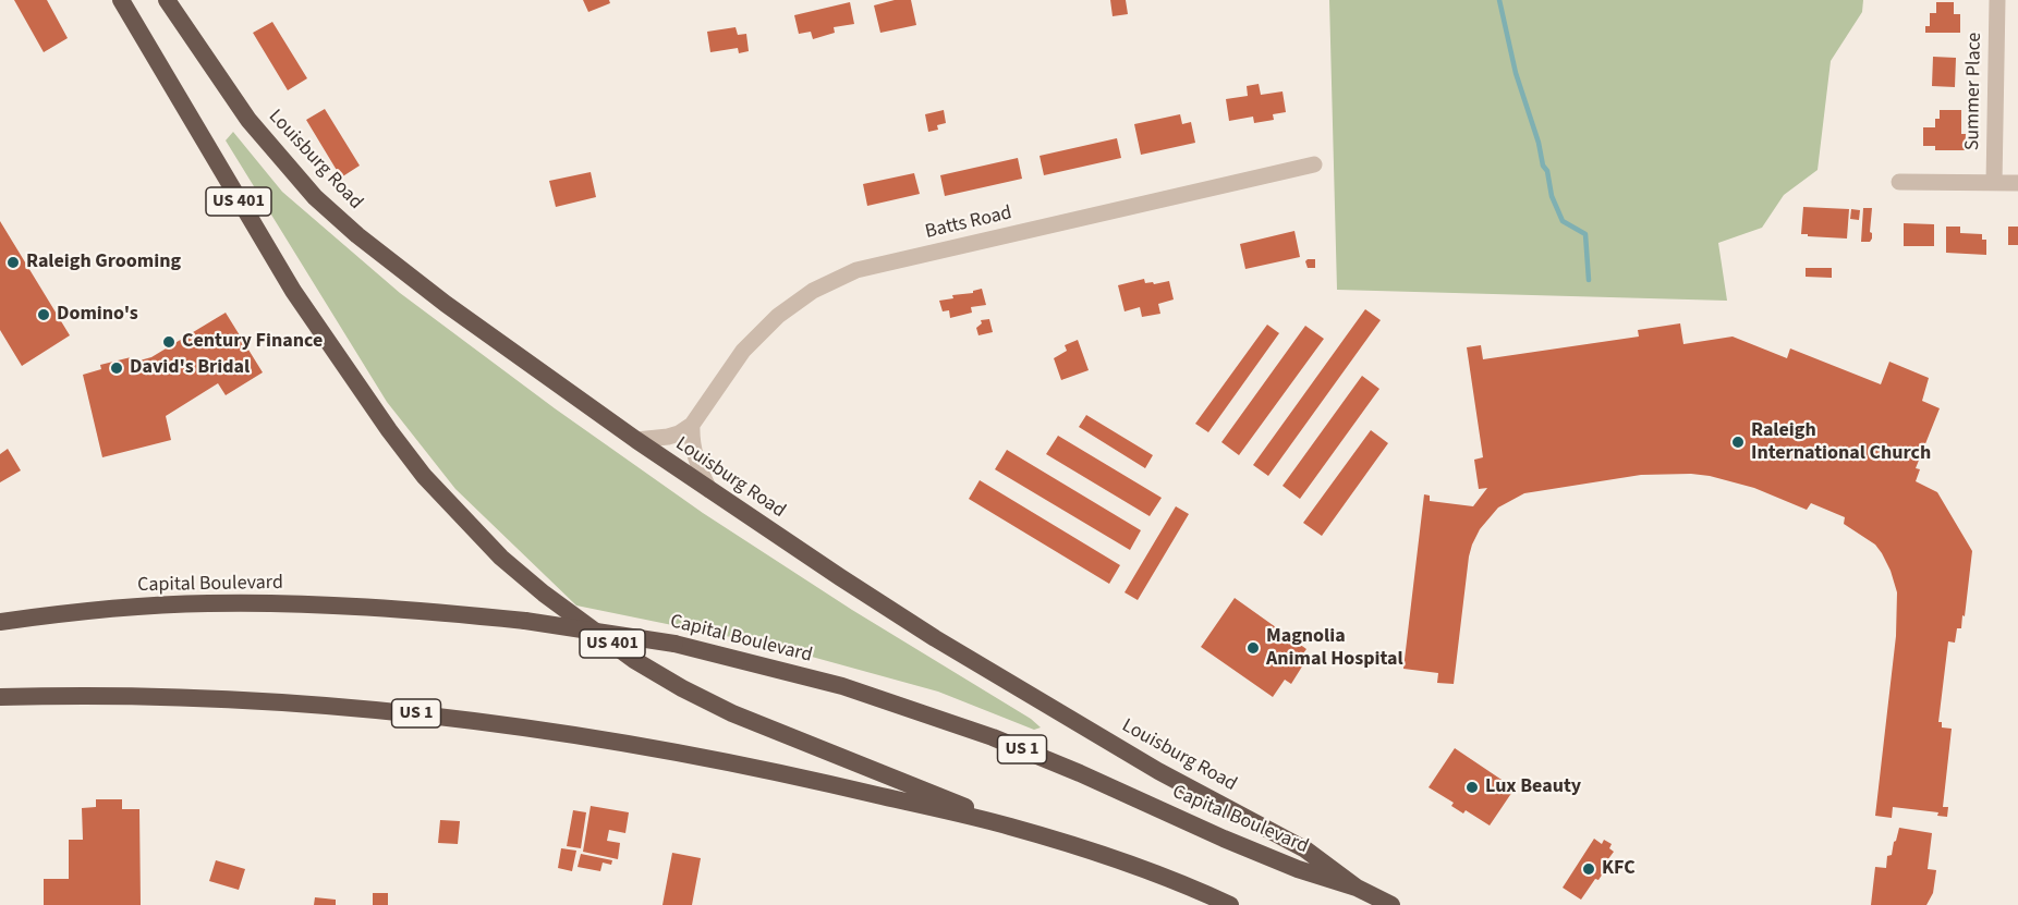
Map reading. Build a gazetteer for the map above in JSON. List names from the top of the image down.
{
  "streets": {
    "highway": [
      "Louisburg Road",
      "US 401",
      "Capital Boulevard",
      "US 1"
    ],
    "street": ["Summer Place", "Batts Road"]
  },
  "crossings": [
    ["Louisburg Road", "Capital Boulevard"],
    ["US 401", "US 1"]
  ],
  "places": [
    "Raleigh Grooming",
    "Domino's",
    "Century Finance",
    "David's Bridal",
    "Raleigh International Church",
    "Magnolia Animal Hospital",
    "Lux Beauty",
    "KFC"
  ]
}
